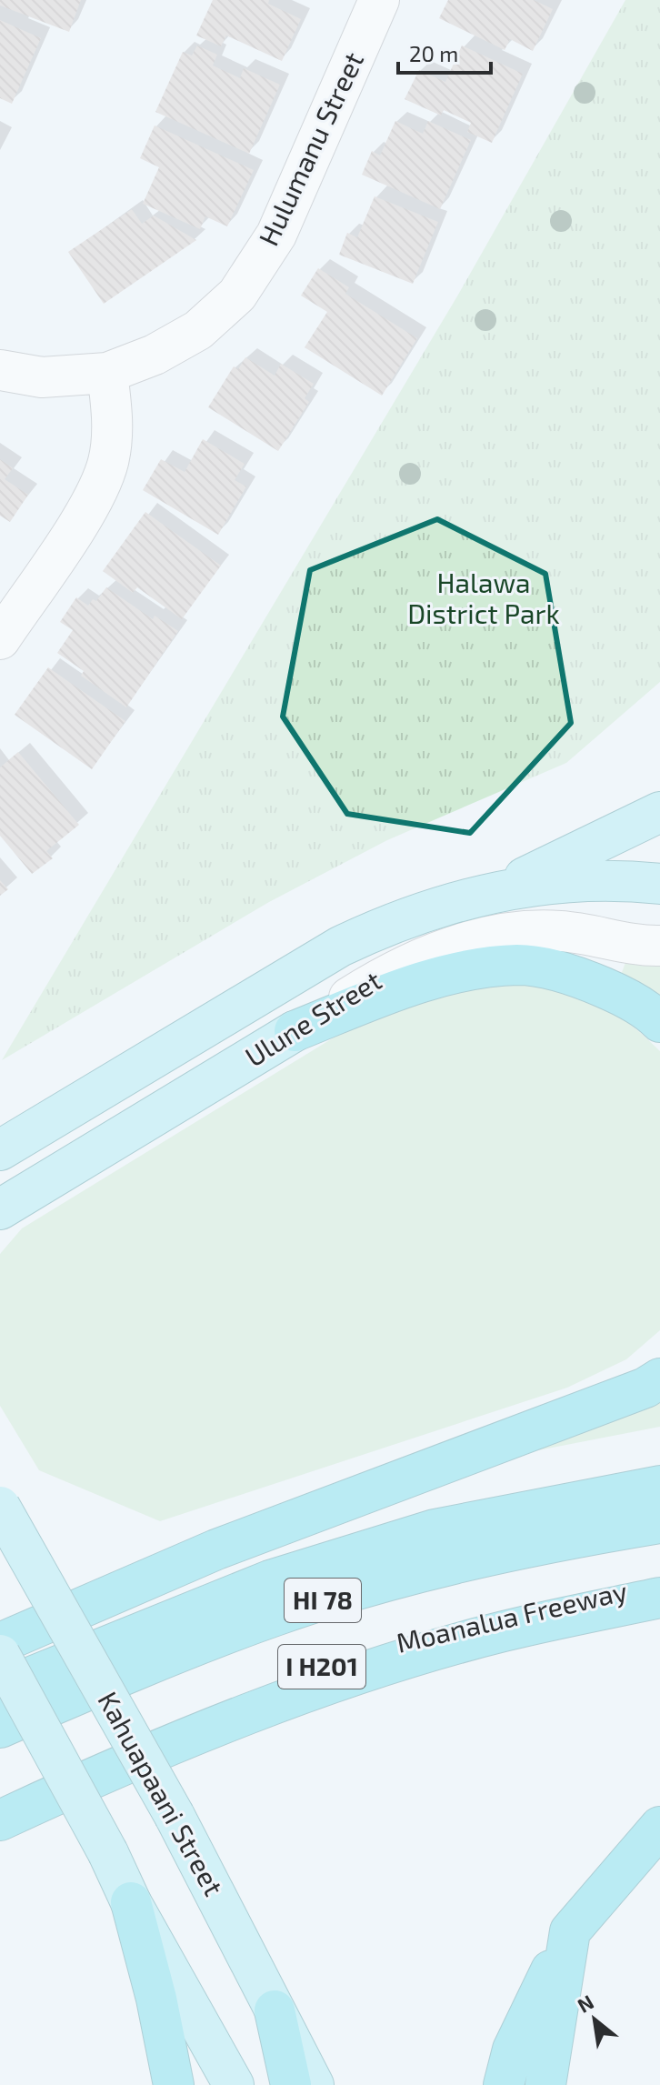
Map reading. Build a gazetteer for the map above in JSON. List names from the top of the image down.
{
  "streets": {
    "highway": ["HI 78", "Moanalua Freeway", "I H201"],
    "main road": ["Ulune Street", "Kahuapaani Street"],
    "street": ["Hulumanu Street"]
  },
  "parks": ["Halawa District Park"],
  "scale_bar": "20 m",
  "north": "top left"
}
